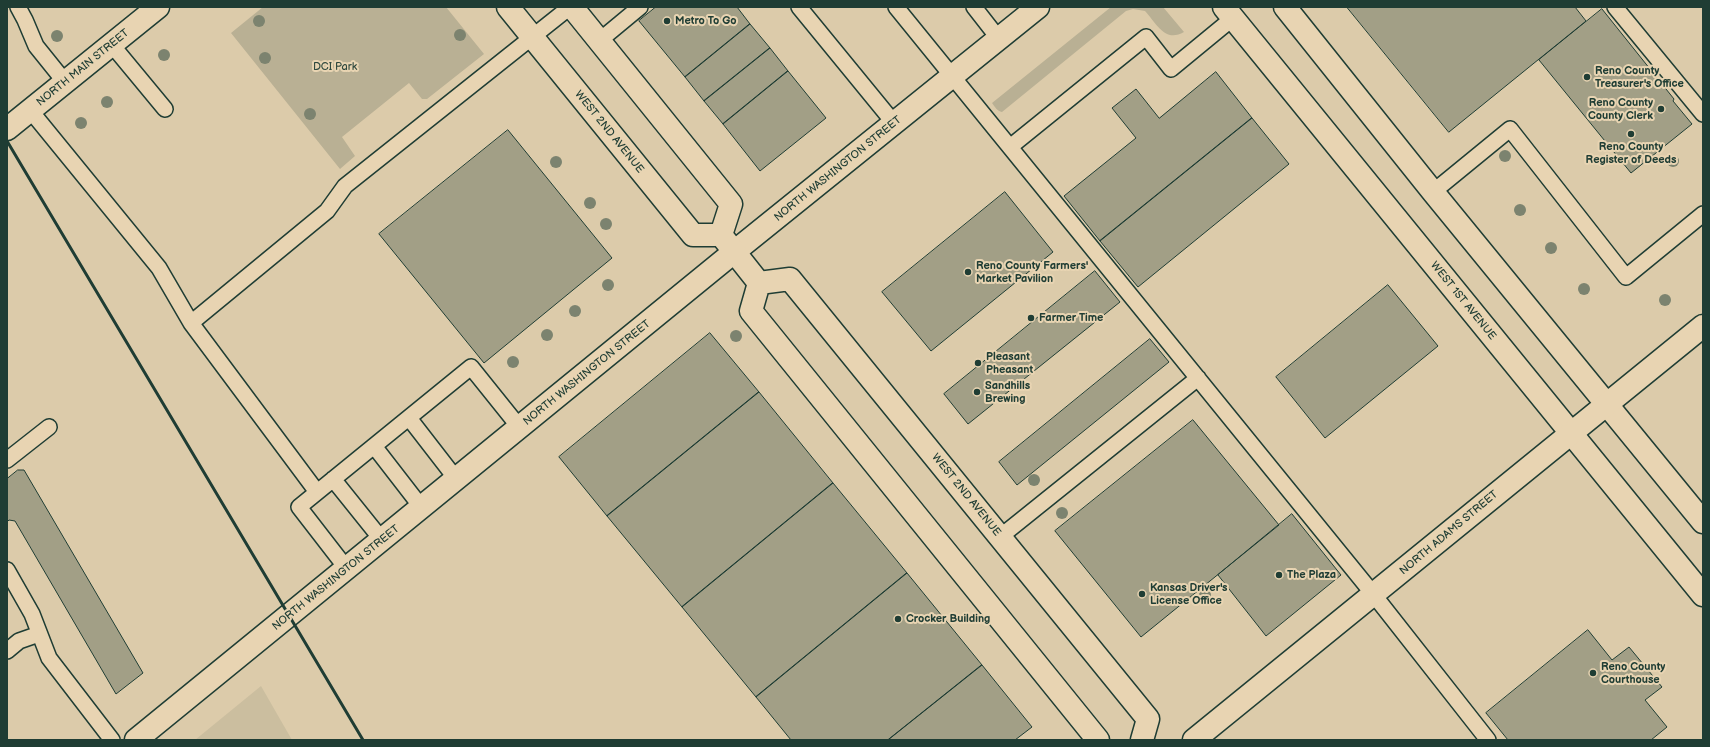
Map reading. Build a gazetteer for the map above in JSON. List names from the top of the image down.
{
  "streets": {
    "street": [
      "NORTH MAIN STREET",
      "WEST 2ND AVENUE",
      "NORTH WASHINGTON STREET",
      "WEST 1ST AVENUE",
      "NORTH ADAMS STREET"
    ]
  },
  "crossings": [
    ["WEST 1ST AVENUE", "NORTH ADAMS STREET"]
  ],
  "parks": ["DCI Park"],
  "places": [
    "Metro To Go",
    "Reno County Treasurer's Office",
    "Reno County County Clerk",
    "Reno County Register of Deeds",
    "Reno County Farmers' Market Pavilion",
    "Farmer Time",
    "Pleasant Pheasant",
    "Sandhills Brewing",
    "The Plaza",
    "Kansas Driver's License Office",
    "Crocker Building",
    "Reno County Courthouse"
  ]
}
